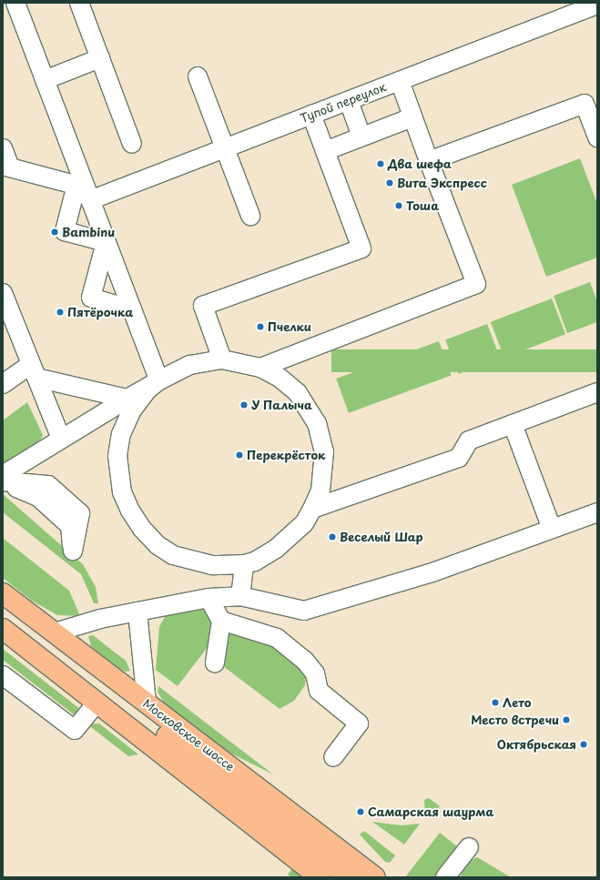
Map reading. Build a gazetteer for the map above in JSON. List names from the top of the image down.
{
  "streets": {
    "main road": ["Московское шоссе"],
    "street": ["Тупой переулок"]
  },
  "places": [
    "Два шефа",
    "Вита Экспресс",
    "Тоша",
    "Bambinu",
    "Пятёрочка",
    "Пчелки",
    "У Палыча",
    "Перекрёсток",
    "Веселый Шар",
    "Лето",
    "Место встречи",
    "Октябрьская",
    "Самарская шаурма"
  ]
}
